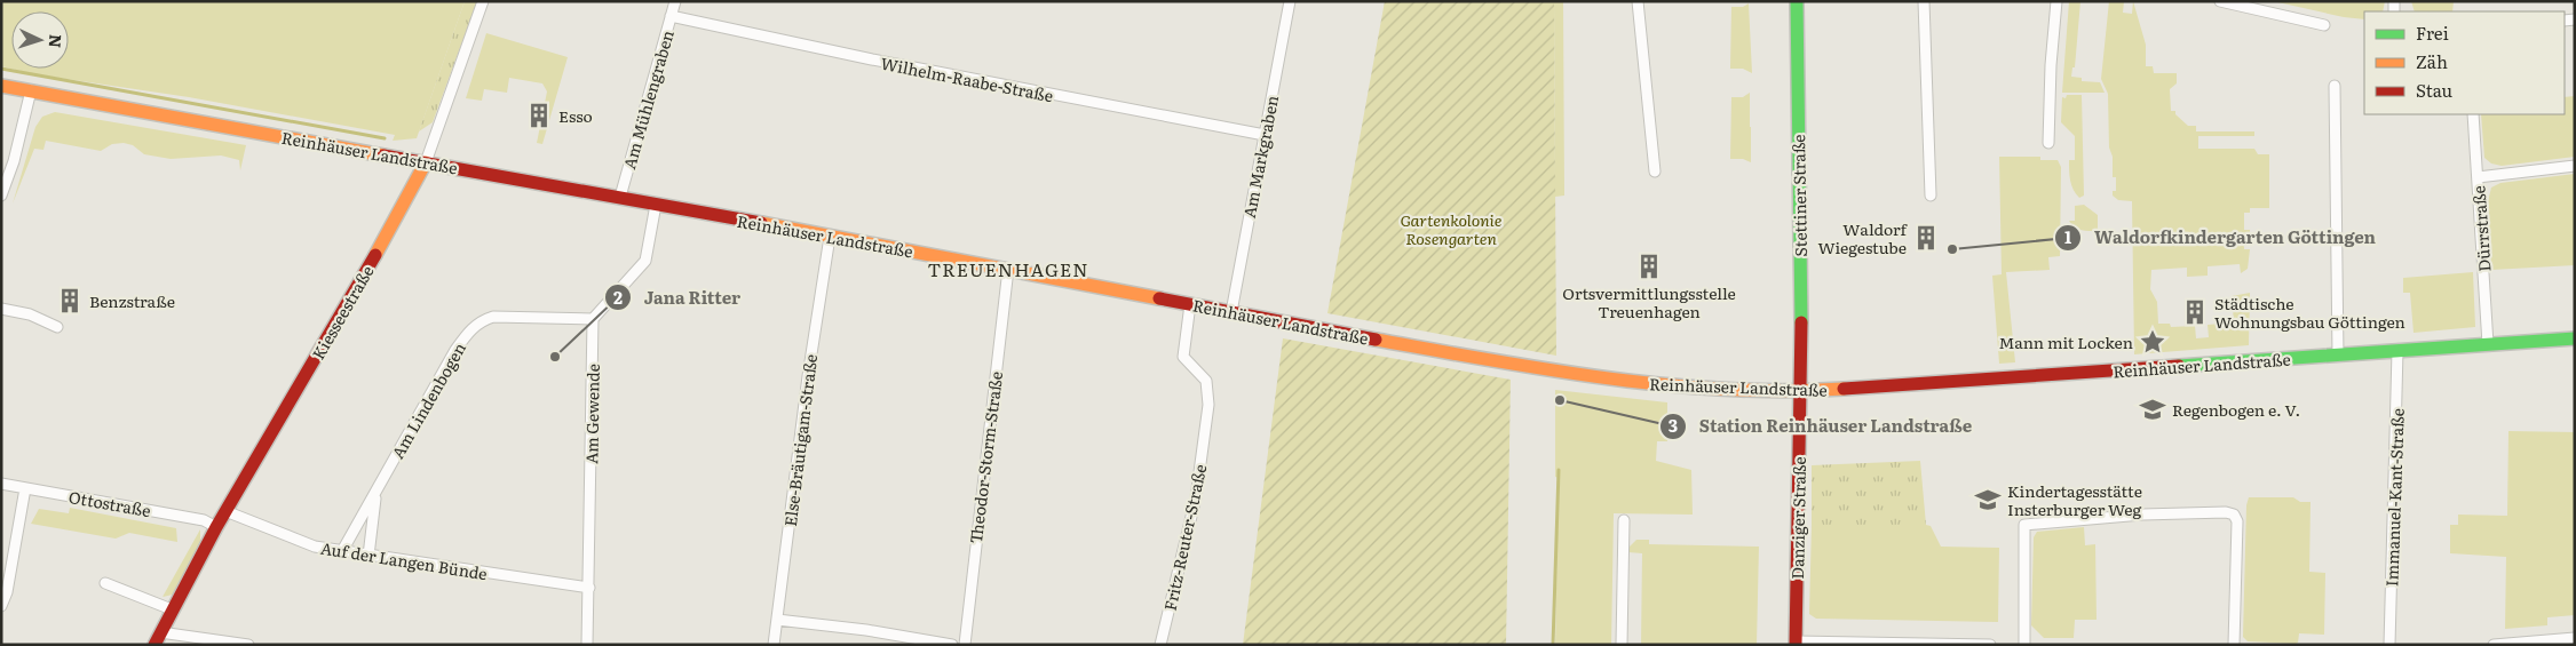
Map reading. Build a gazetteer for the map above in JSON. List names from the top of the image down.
{
  "streets": {
    "main road": [
      "Reinhäuser Landstraße",
      "Stettiner Straße",
      "Kiesseestraße",
      "Danziger Straße"
    ],
    "street": [
      "Wilhelm-Raabe-Straße",
      "Am Mühlengraben",
      "Am Markgraben",
      "Dürrstraße",
      "Am Lindenbogen",
      "Am Gewende",
      "Else-Bräutigam-Straße",
      "Theodor-Storm-Straße",
      "Immanuel-Kant-Straße",
      "Ottostraße",
      "Fritz-Reuter-Straße",
      "Auf der Langen Bünde"
    ]
  },
  "crossings": [
    ["Wilhelm-Raabe-Straße", "Am Mühlengraben"],
    ["Wilhelm-Raabe-Straße", "Am Markgraben"],
    ["Am Mühlengraben", "Reinhäuser Landstraße"],
    ["Reinhäuser Landstraße", "Am Markgraben"],
    ["Reinhäuser Landstraße", "Stettiner Straße"],
    ["Reinhäuser Landstraße", "Dürrstraße"],
    ["Reinhäuser Landstraße", "Kiesseestraße"],
    ["Reinhäuser Landstraße", "Else-Bräutigam-Straße"],
    ["Reinhäuser Landstraße", "Theodor-Storm-Straße"],
    ["Reinhäuser Landstraße", "Immanuel-Kant-Straße"],
    ["Reinhäuser Landstraße", "Danziger Straße"],
    ["Reinhäuser Landstraße", "Fritz-Reuter-Straße"],
    ["Stettiner Straße", "Danziger Straße"],
    ["Kiesseestraße", "Ottostraße"],
    ["Kiesseestraße", "Auf der Langen Bünde"],
    ["Am Lindenbogen", "Am Gewende"],
    ["Am Lindenbogen", "Auf der Langen Bünde"],
    ["Am Gewende", "Auf der Langen Bünde"]
  ],
  "districts": ["TREUENHAGEN"],
  "parks": ["Gartenkolonie Rosengarten"],
  "places": {
    "building": [
      "Esso",
      "Waldorf Wiegestube",
      "Ortsvermittlungsstelle Treuenhagen",
      "Benzstraße",
      "Städtische Wohnungsbau Göttingen"
    ],
    "other": ["Waldorfkindergarten Göttingen", "Jana Ritter", "Station Reinhäuser Landstraße"],
    "place": ["Mann mit Locken"],
    "school or university": ["Regenbogen e. V.", "Kindertagesstätte Insterburger Weg"]
  },
  "legend": ["Frei", "Zäh", "Stau"],
  "north": "right"
}
